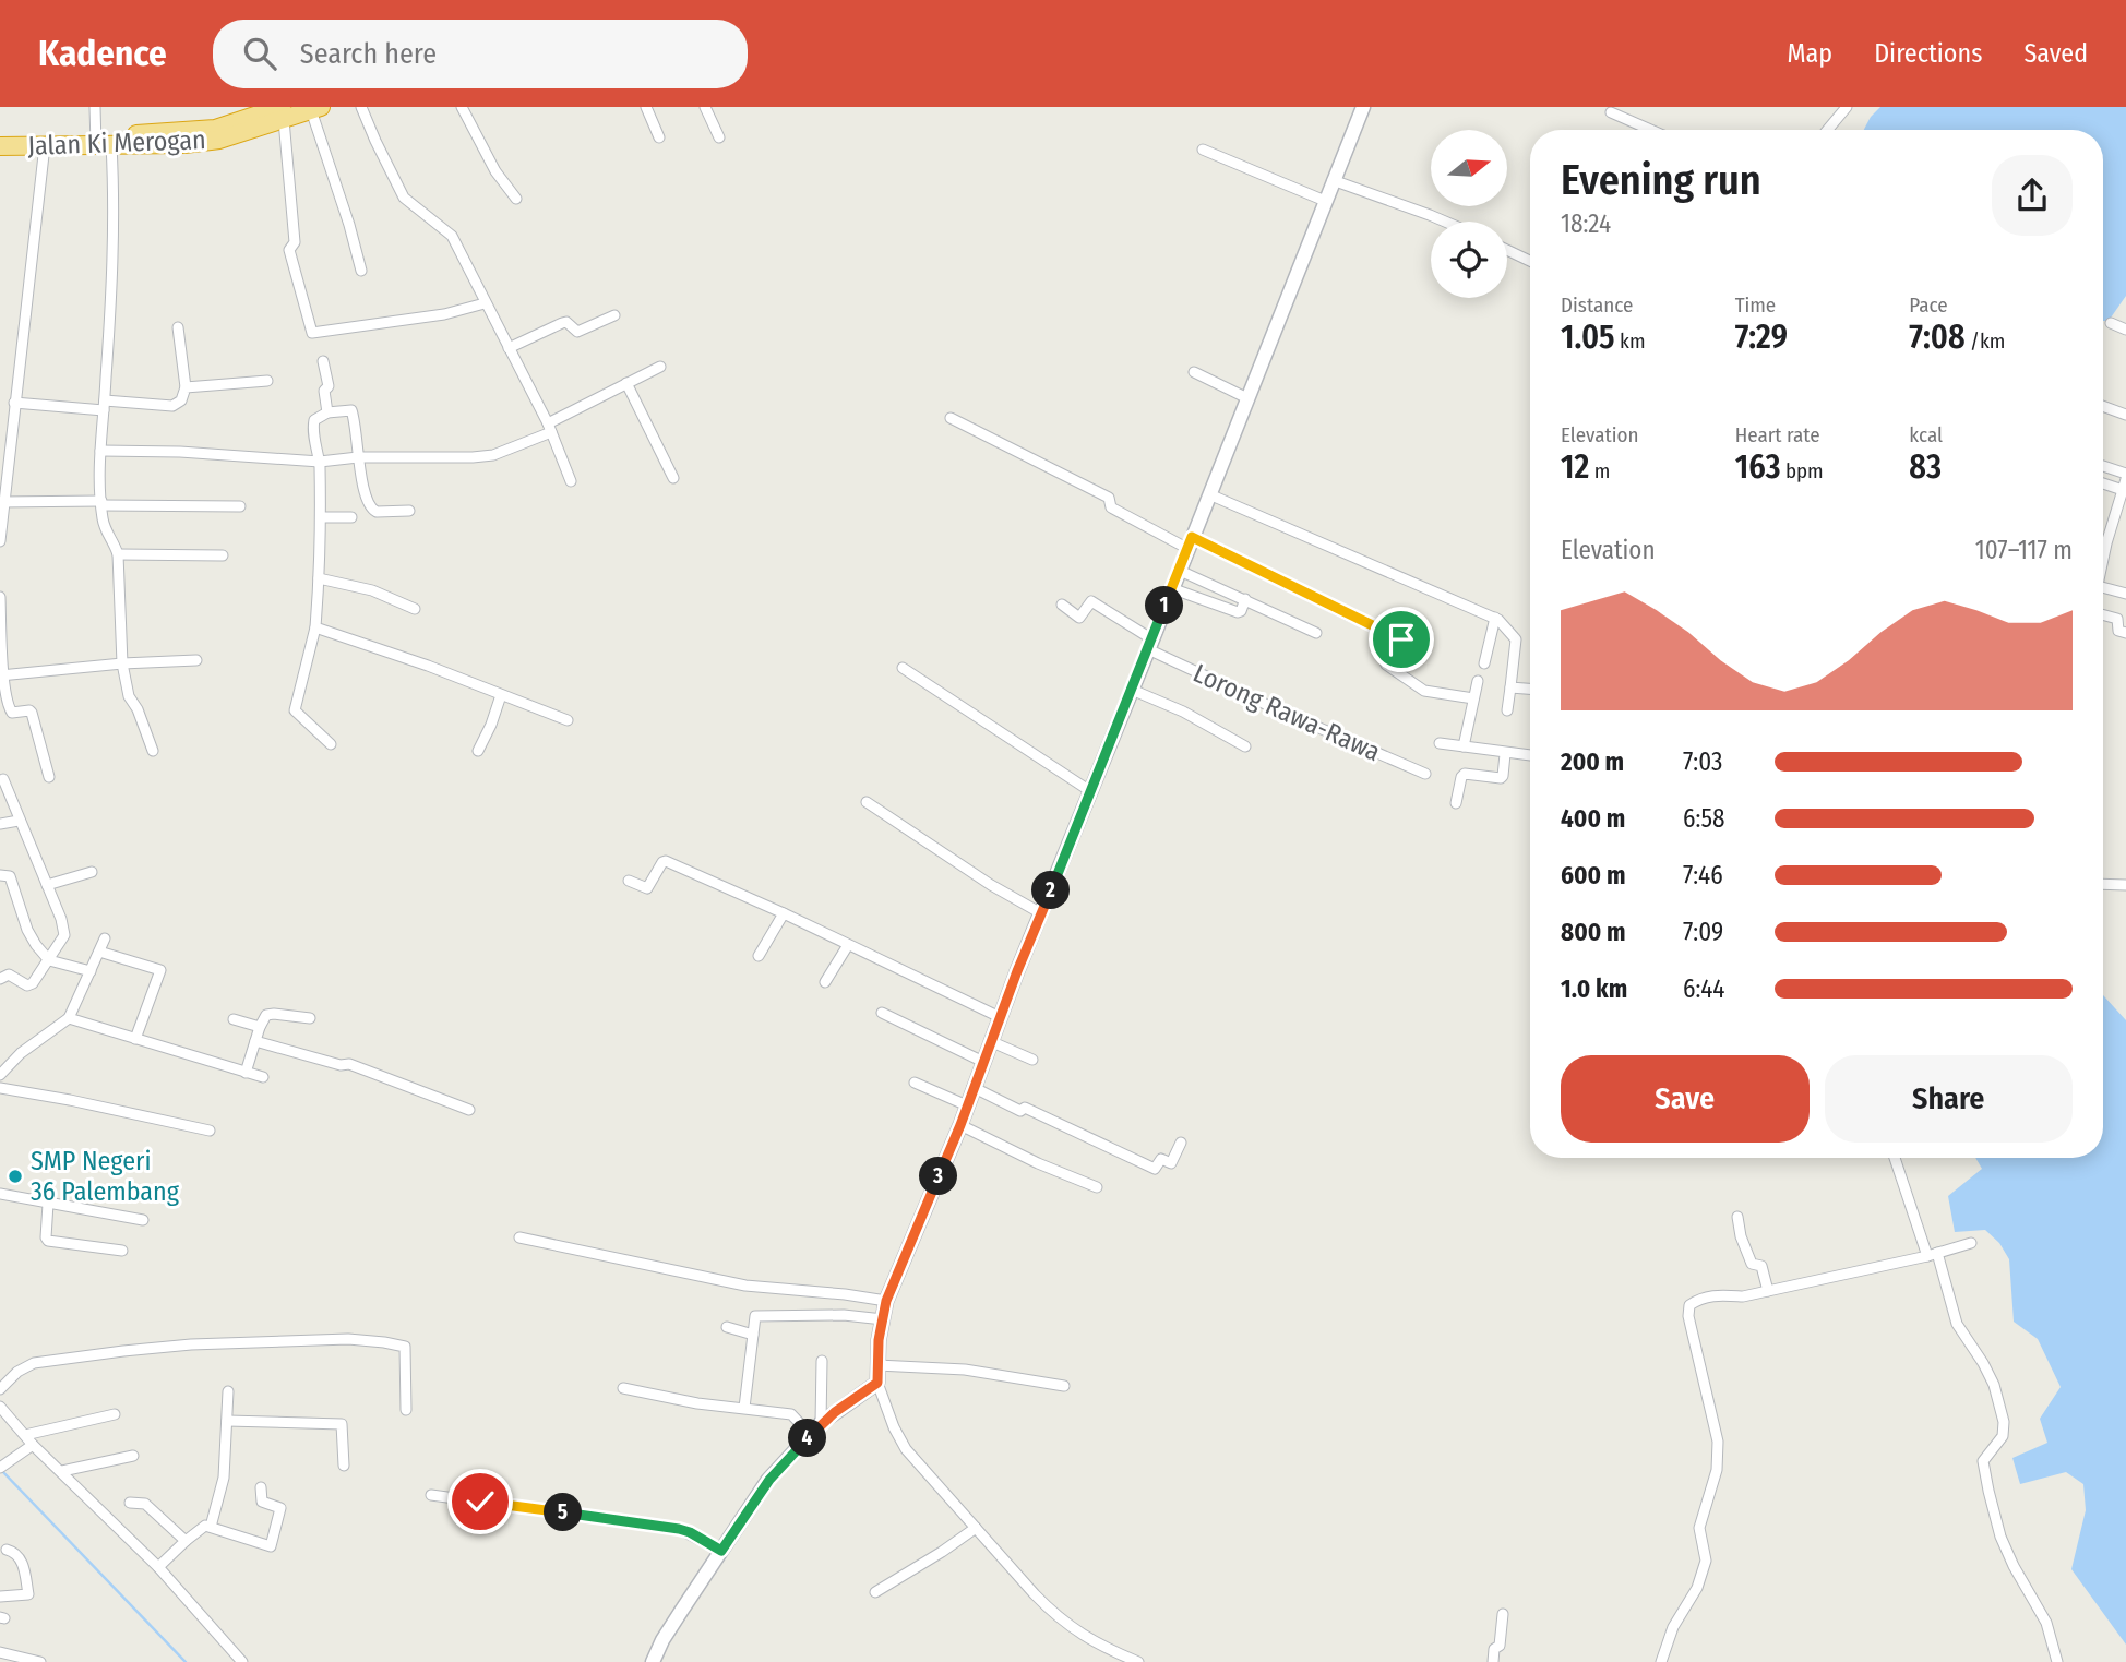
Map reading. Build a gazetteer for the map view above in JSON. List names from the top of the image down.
{
  "streets": {
    "highway": ["Jalan Ki Merogan"],
    "street": ["Lorong Rawa-Rawa"]
  },
  "places": ["SMP Negeri 36 Palembang"],
  "north": "right",
  "page": {
    "header": "Kadence",
    "search": "Search here",
    "nav": ["Map", "Directions", "Saved"],
    "heading": ["Evening run", "18:24"],
    "stats": [
      ["Distance", "1.05 km"],
      ["Time", "7:29"],
      ["Pace", "7:08 /km"],
      ["Elevation", "12 m"],
      ["Heart rate", "163 bpm"],
      ["kcal", "83"]
    ],
    "chart": ["Elevation", "107–117 m"],
    "pins": [
      "1",
      "2",
      "3",
      "4",
      "5"
    ],
    "list": [
      {
        "name": "200 m",
        "note": "7:03"
      },
      {
        "name": "400 m",
        "note": "6:58"
      },
      {
        "name": "600 m",
        "note": "7:46"
      },
      {
        "name": "800 m",
        "note": "7:09"
      },
      {
        "name": "1.0 km",
        "note": "6:44"
      }
    ],
    "buttons": ["Save", "Share"]
  }
}
